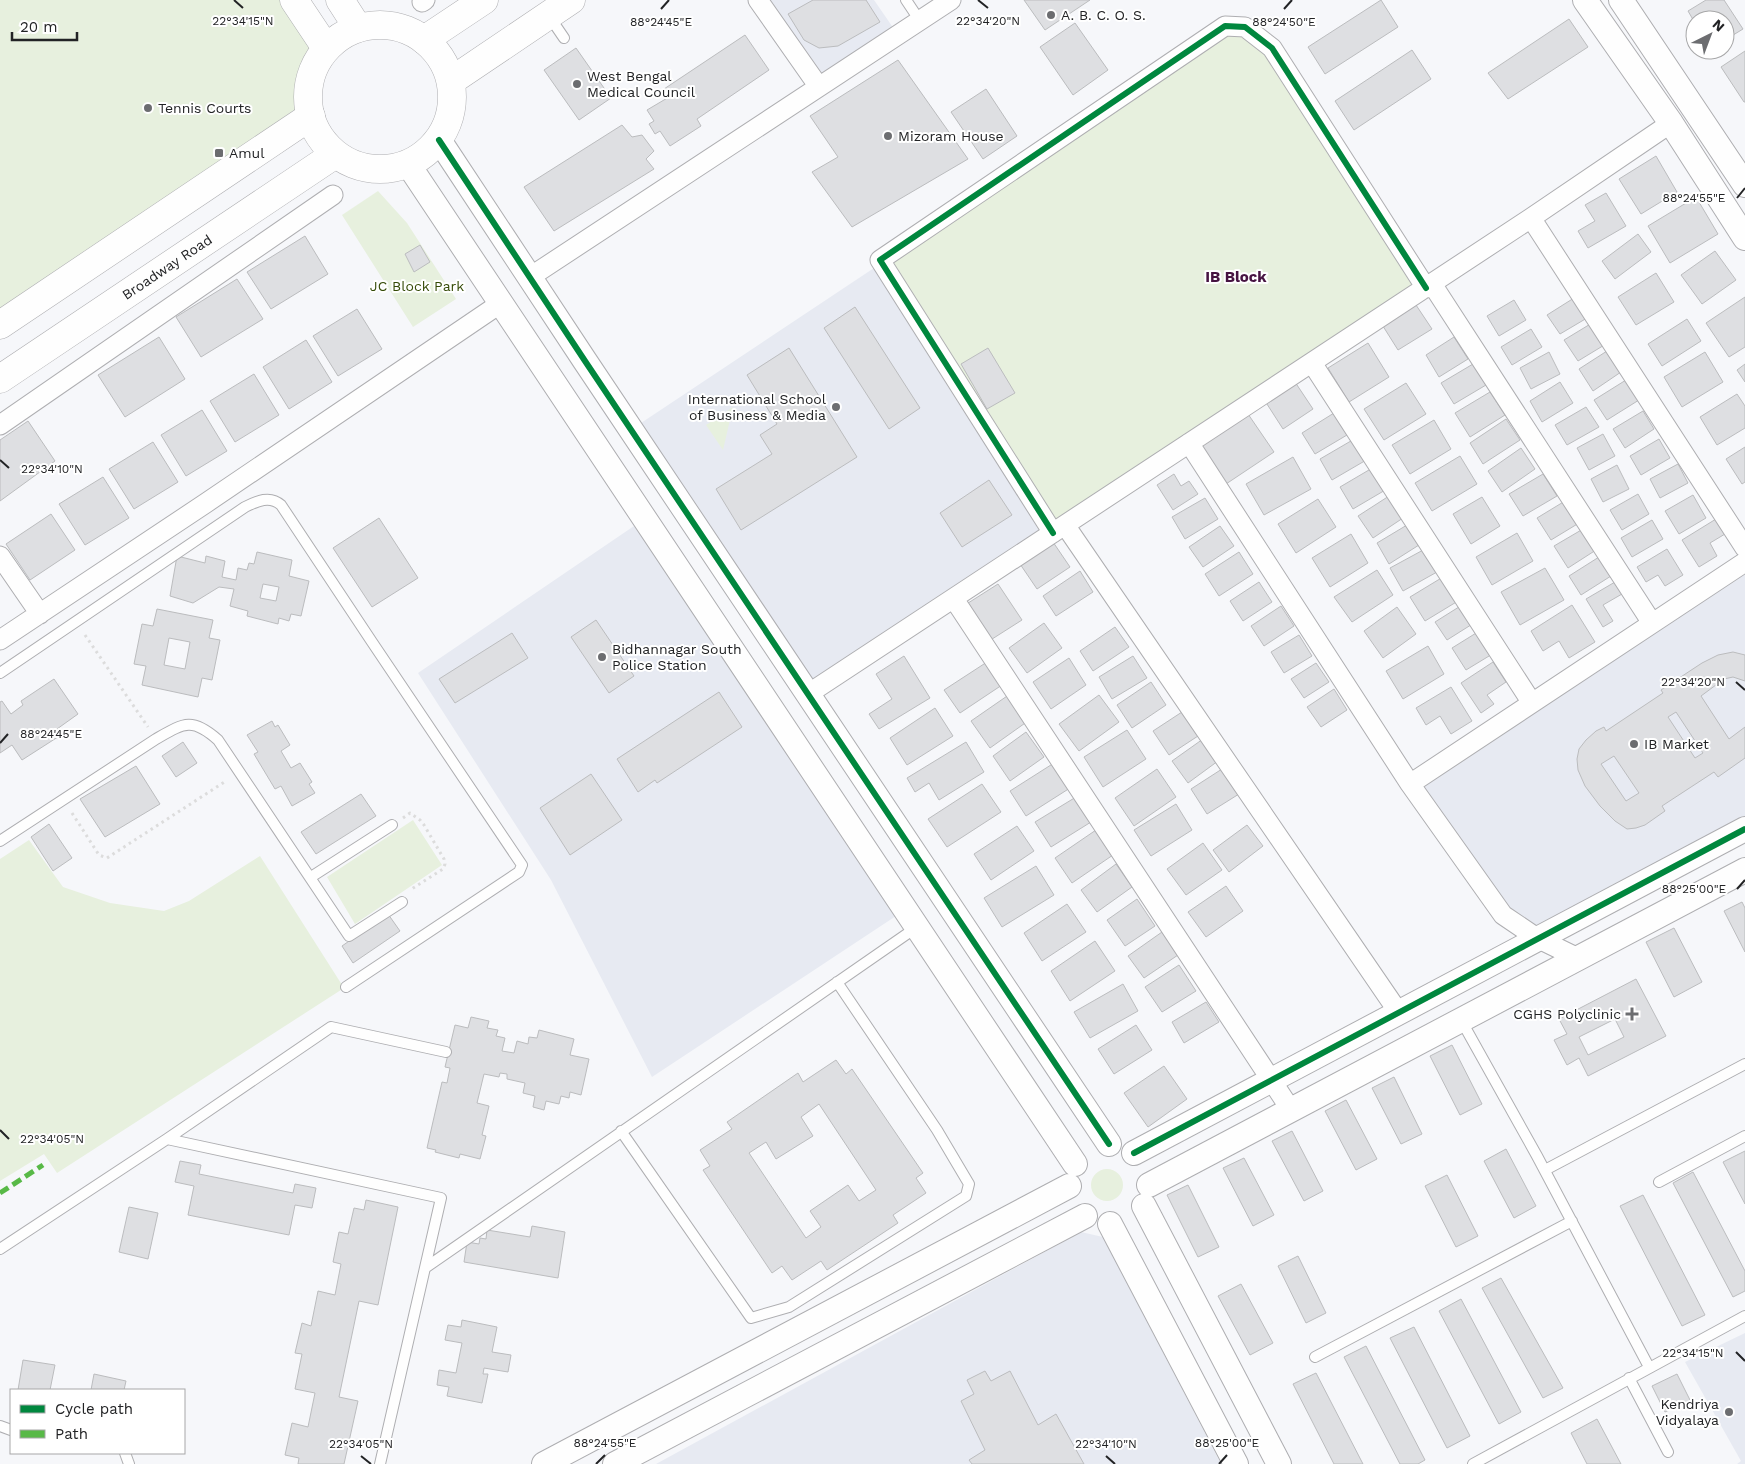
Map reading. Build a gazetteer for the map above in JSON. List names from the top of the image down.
{
  "streets": {
    "main road": ["Broadway Road"]
  },
  "districts": ["IB Block"],
  "parks": ["JC Block Park"],
  "places": {
    "other": [
      "A. B. C. O. S.",
      "West Bengal Medical Council",
      "Tennis Courts",
      "Mizoram House",
      "International School of Business & Media",
      "Bidhannagar South Police Station",
      "IB Market",
      "Kendriya Vidyalaya"
    ],
    "transit": ["Amul"],
    "health": ["CGHS Polyclinic"]
  },
  "legend": ["Cycle path", "Path"],
  "scale_bar": "20 m",
  "north": "top right",
  "coordinates": [
    "22°34'15\"N",
    "22°34'20\"N",
    "88°24'45\"E",
    "88°24'50\"E",
    "88°24'55\"E",
    "22°34'10\"N",
    "88°25'00\"E",
    "22°34'05\"N"
  ]
}
